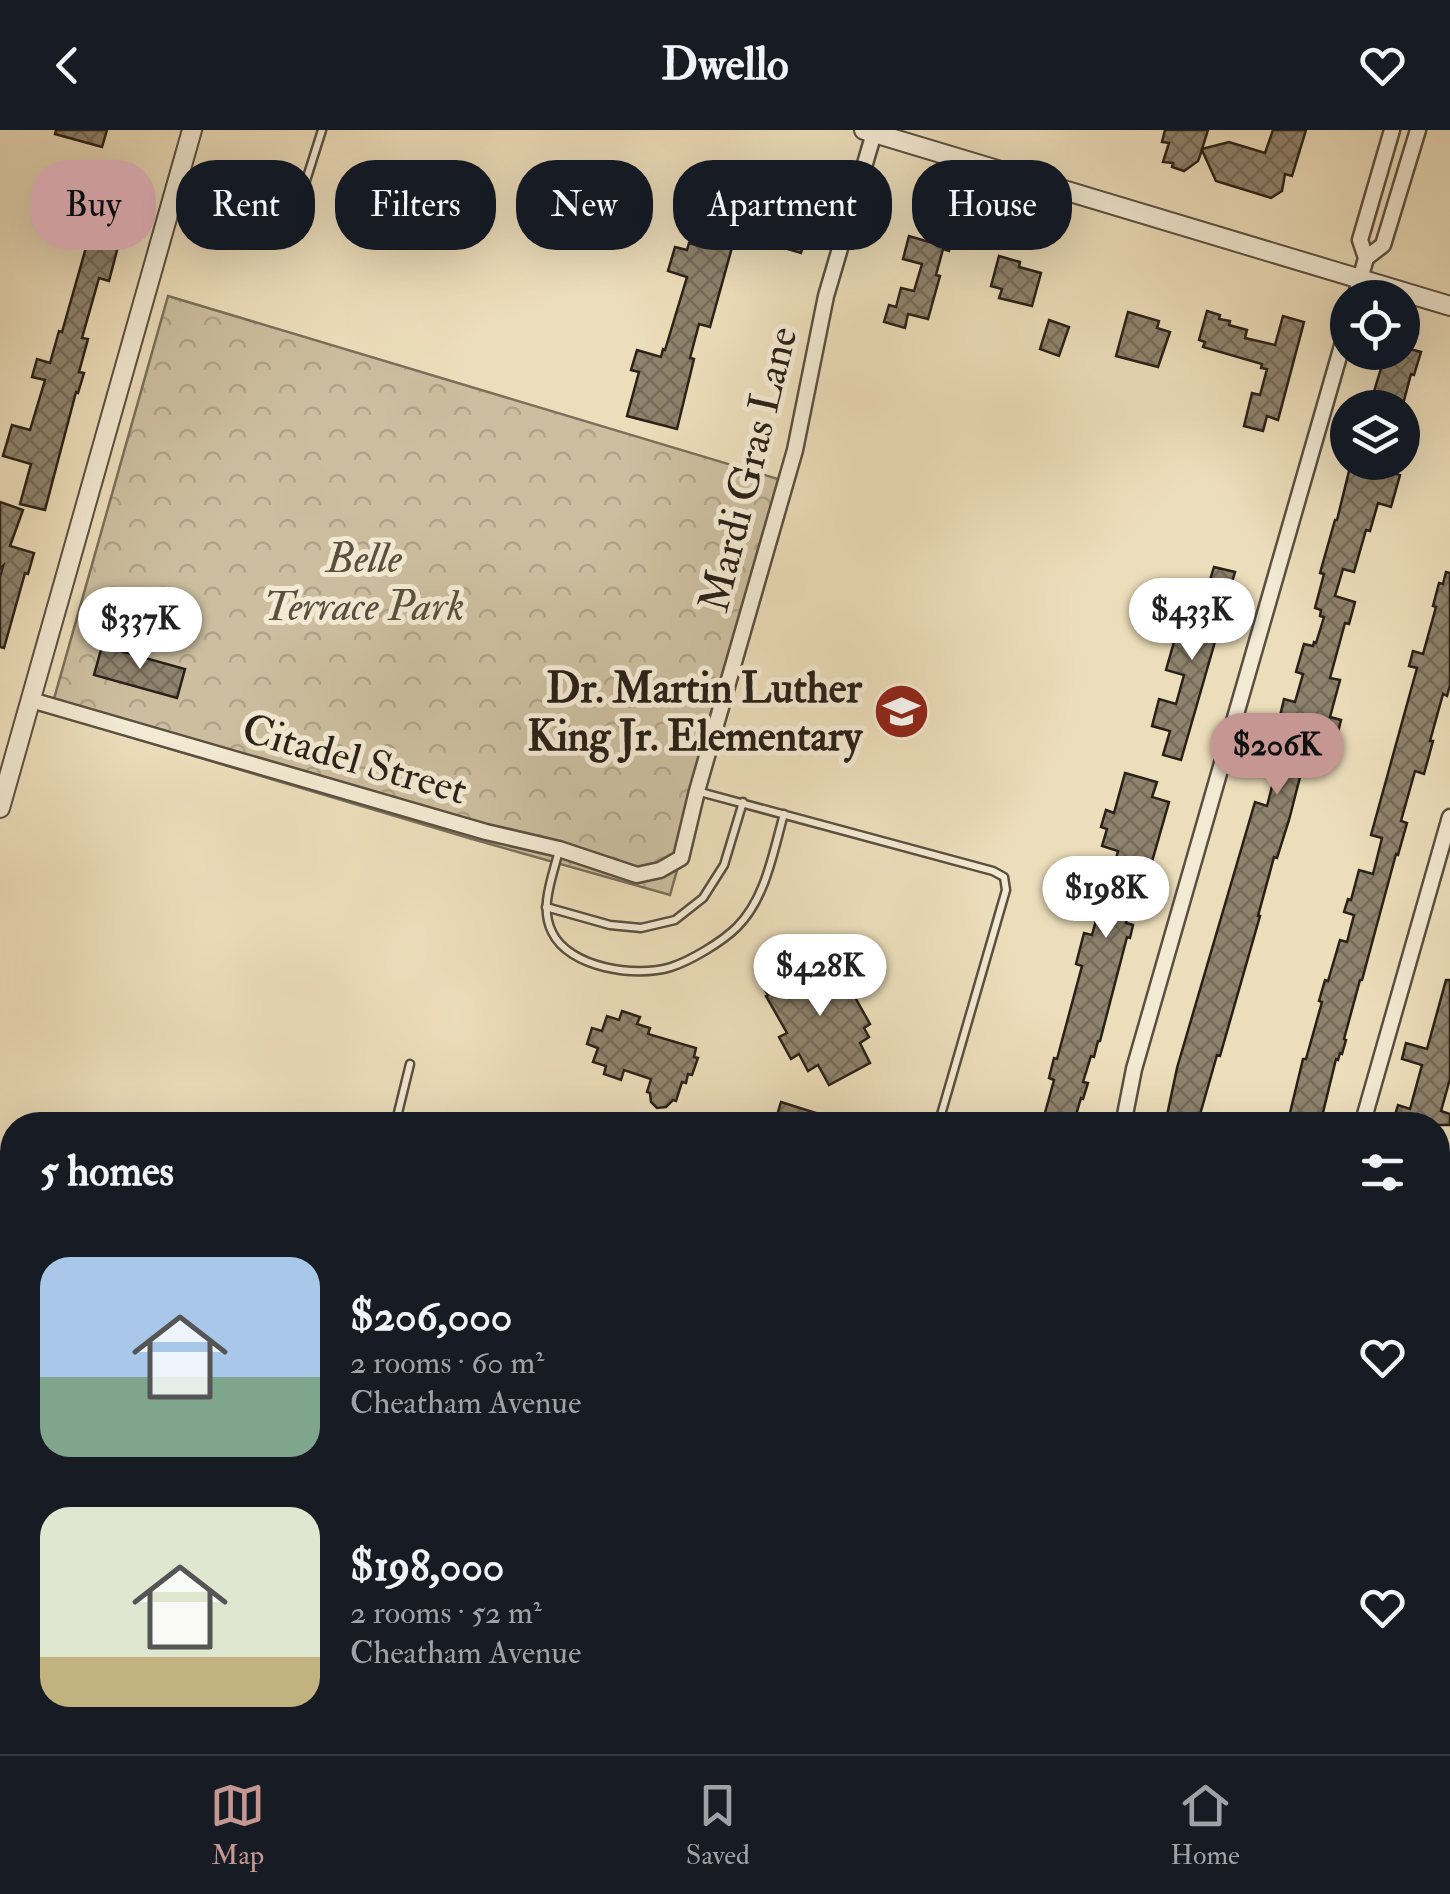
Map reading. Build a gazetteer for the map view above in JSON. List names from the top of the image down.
{
  "streets": {
    "street": ["Mardi Gras Lane", "Citadel Street"]
  },
  "crossings": [
    ["Mardi Gras Lane", "Citadel Street"]
  ],
  "parks": ["Belle Terrace Park"],
  "places": {
    "school or university": ["Dr. Martin Luther King Jr. Elementary"]
  },
  "page": {
    "header": "Dwello",
    "chip": [
      "Buy",
      "Rent",
      "Filters",
      "New",
      "Apartment",
      "House"
    ],
    "price": [
      "$433K",
      "$337K",
      "$206K",
      "$198K",
      "$428K"
    ],
    "heading": "5 homes",
    "list": [
      {
        "name": "$206,000",
        "note": "2 rooms · 60 m² · Cheatham Avenue"
      },
      {
        "name": "$198,000",
        "note": "2 rooms · 52 m² · Cheatham Avenue"
      }
    ],
    "tabs": ["Map", "Saved", "Home"]
  }
}
